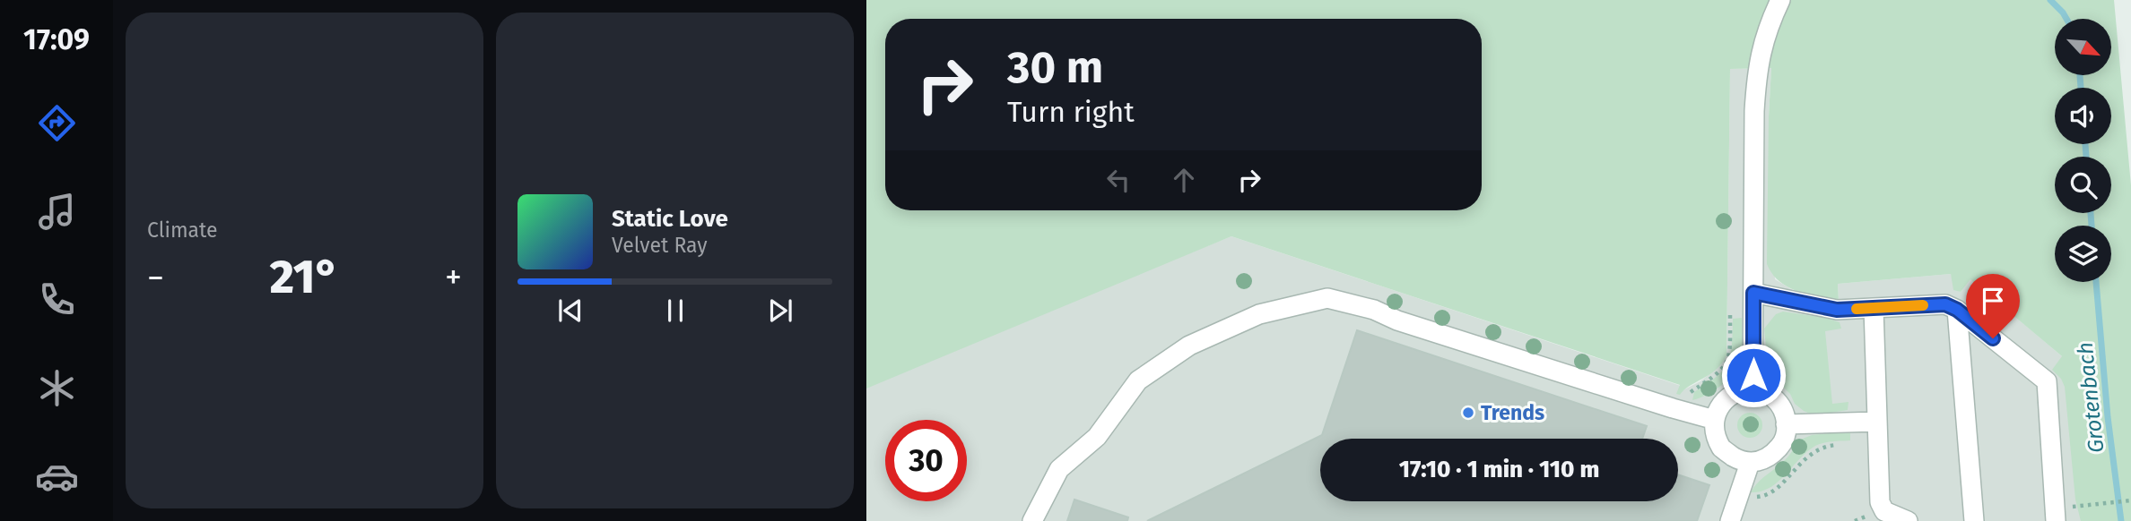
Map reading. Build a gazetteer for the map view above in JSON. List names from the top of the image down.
{
  "water": ["Grotenbach"],
  "places": ["Trends"],
  "north": "bottom right",
  "page": {
    "tabs": "17:09",
    "tile": "Climate",
    "turn": ["30 m", "Turn right"],
    "song": ["Static Love", "Velvet Ray"],
    "heat": ["−", "21°", "+"],
    "limit": "30",
    "trip": "17:10 · 1 min · 110 m"
  }
}
